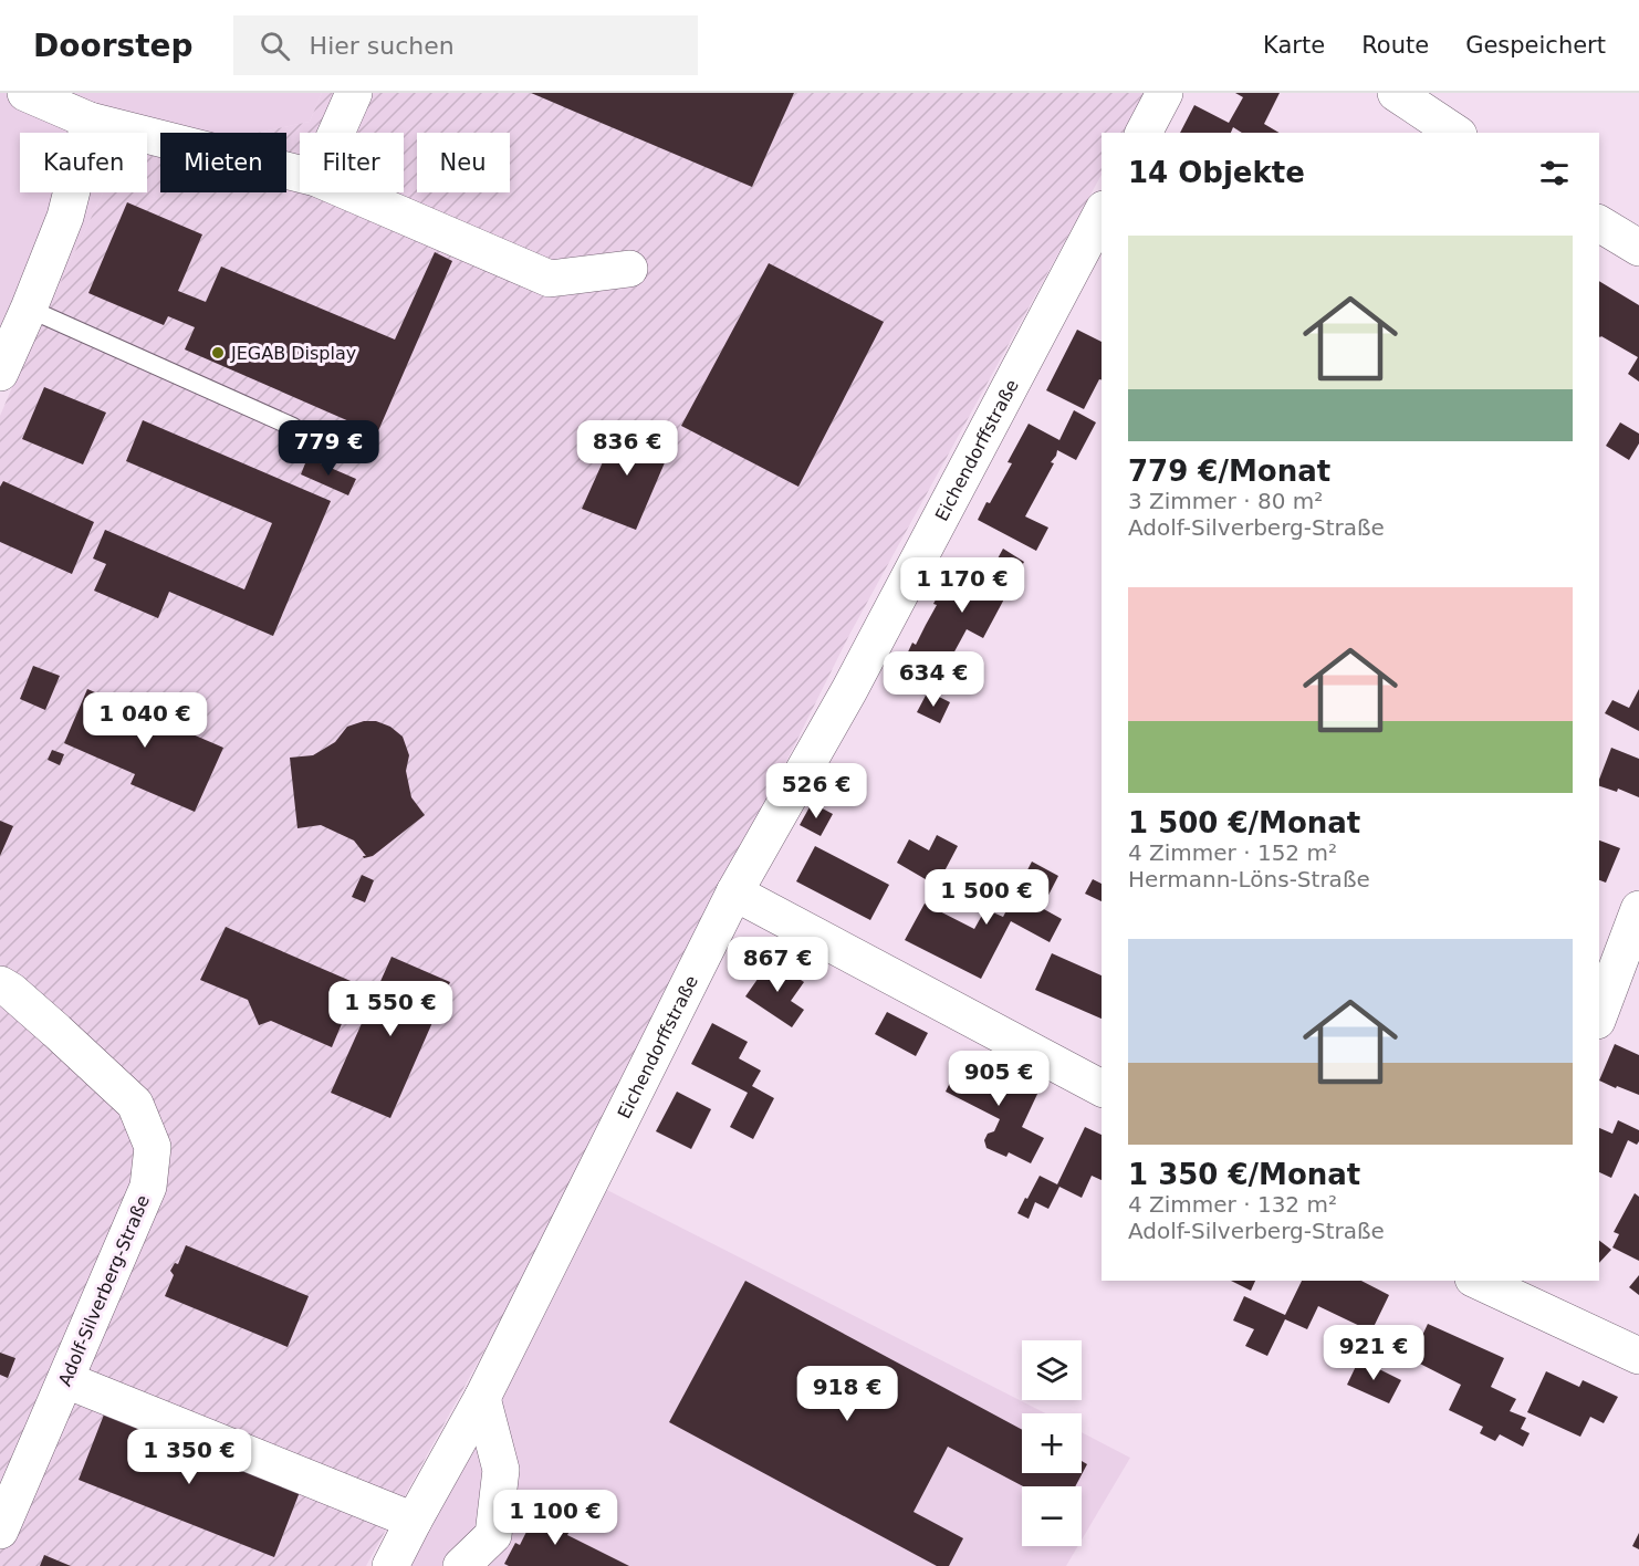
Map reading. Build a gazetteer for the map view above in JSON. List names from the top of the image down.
{
  "streets": {
    "street": ["Eichendorffstraße", "Adolf-Silverberg-Straße"]
  },
  "places": ["JEGAB Display"],
  "page": {
    "header": "Doorstep",
    "search": "Hier suchen",
    "nav": ["Karte", "Route", "Gespeichert"],
    "chip": [
      "Kaufen",
      "Mieten",
      "Filter",
      "Neu"
    ],
    "heading": "14 Objekte",
    "list": [
      {
        "name": "779 €/Monat",
        "note": "3 Zimmer · 80 m² · Adolf-Silverberg-Straße"
      },
      {
        "name": "1 500 €/Monat",
        "note": "4 Zimmer · 152 m² · Hermann-Löns-Straße"
      },
      {
        "name": "1 350 €/Monat",
        "note": "4 Zimmer · 132 m² · Adolf-Silverberg-Straße"
      }
    ],
    "price": [
      "779 €",
      "836 €",
      "1 170 €",
      "634 €",
      "1 040 €",
      "526 €",
      "1 500 €",
      "867 €",
      "1 550 €",
      "905 €",
      "921 €",
      "918 €",
      "1 350 €",
      "1 100 €"
    ],
    "map_buttons": ["+", "−"]
  }
}
